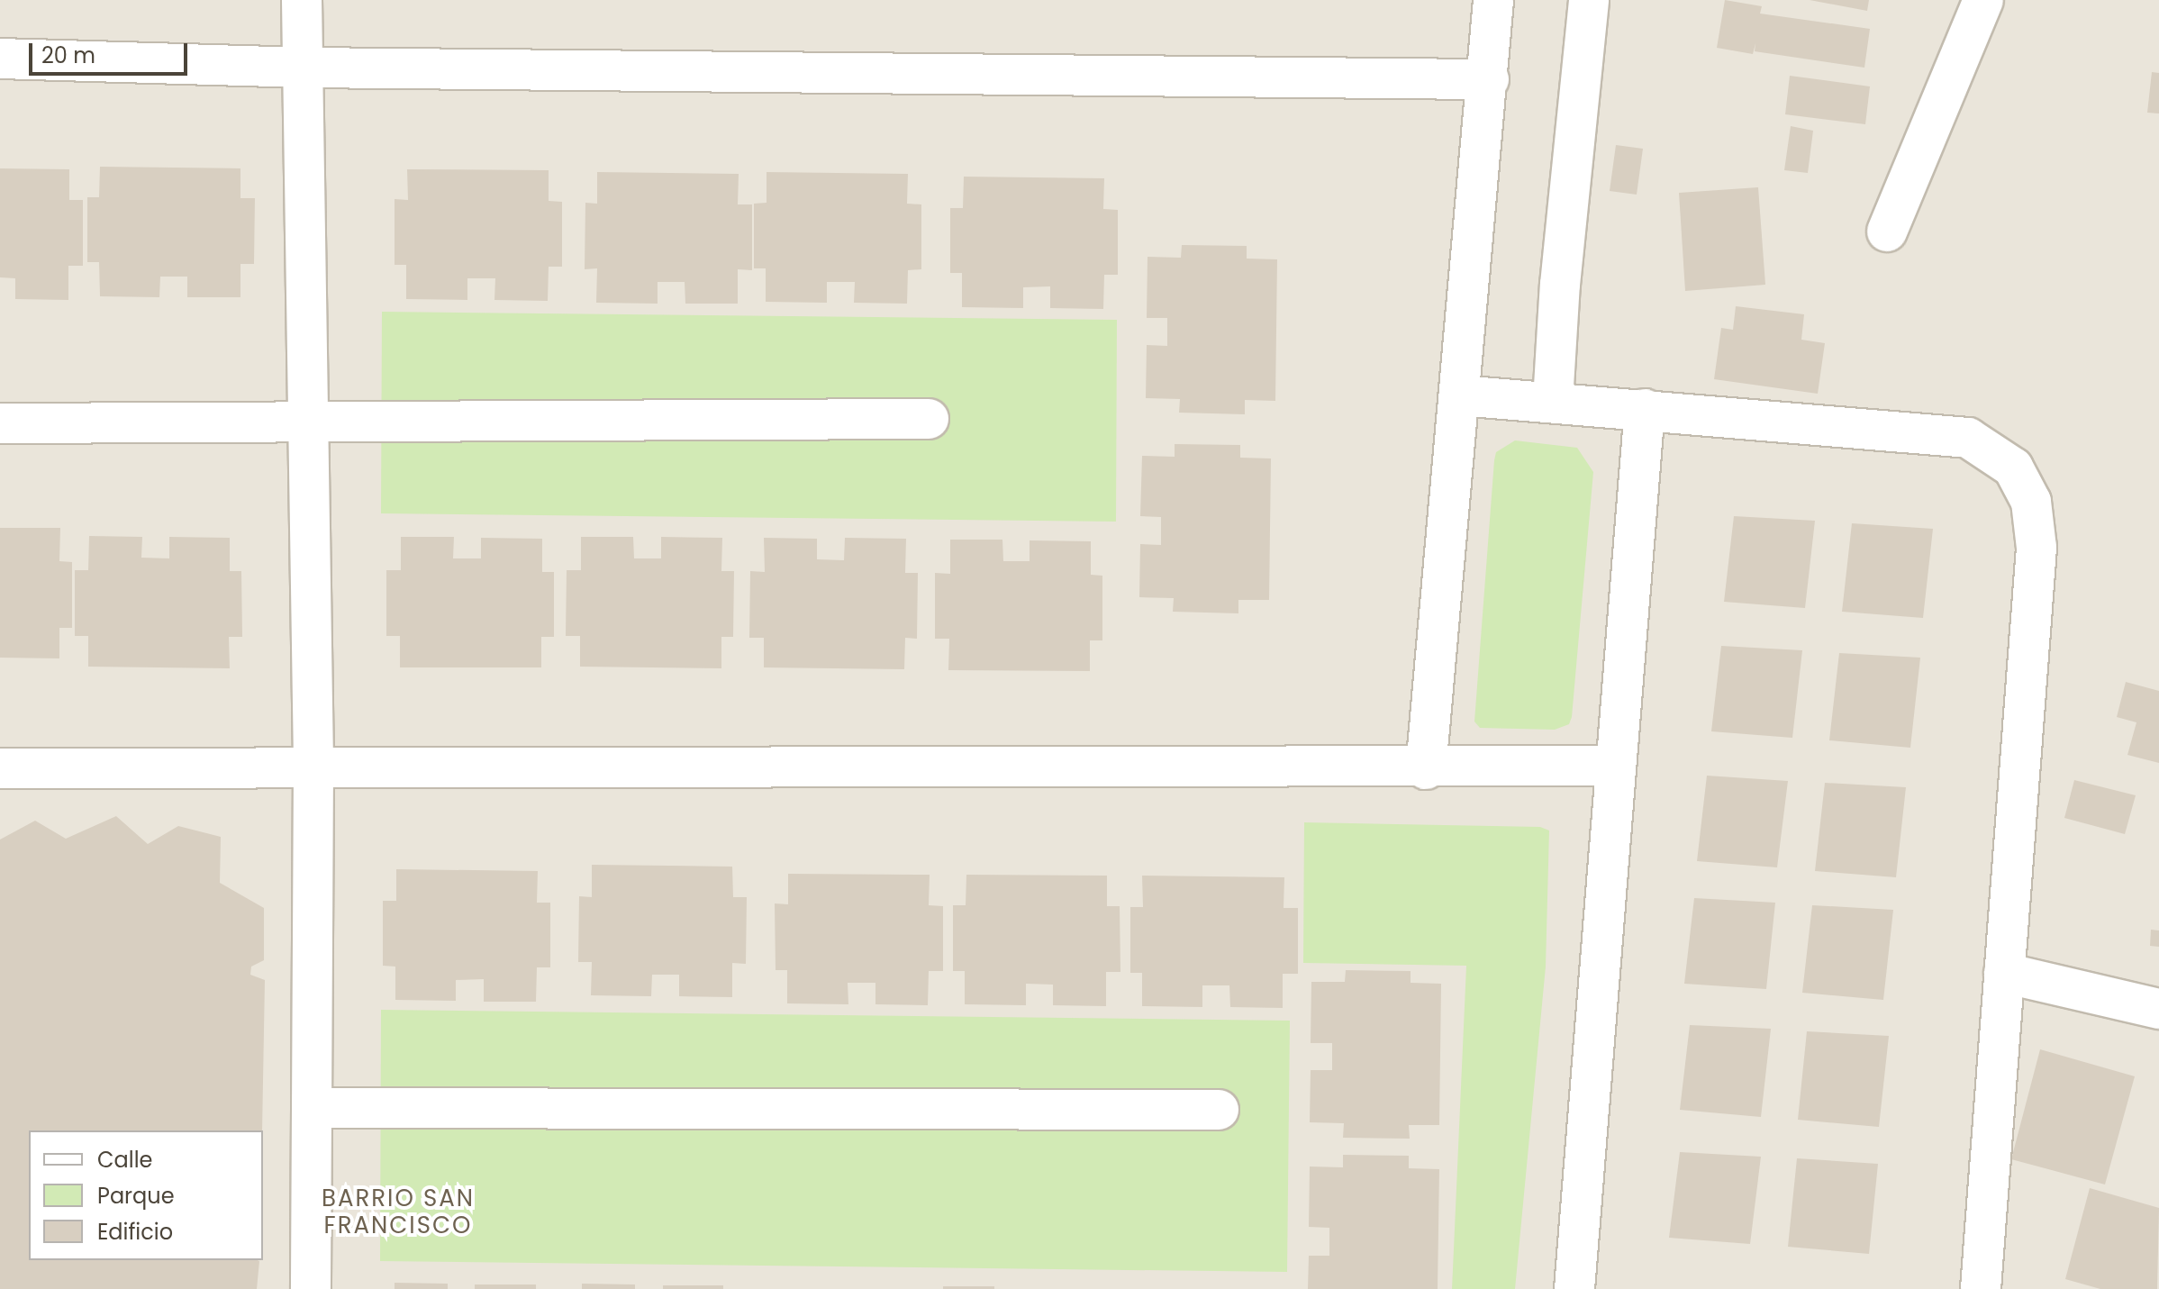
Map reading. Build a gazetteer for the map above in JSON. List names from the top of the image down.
{
  "districts": ["BARRIO SAN FRANCISCO"],
  "legend": ["Calle", "Parque", "Edificio"],
  "scale_bar": "20 m"
}
